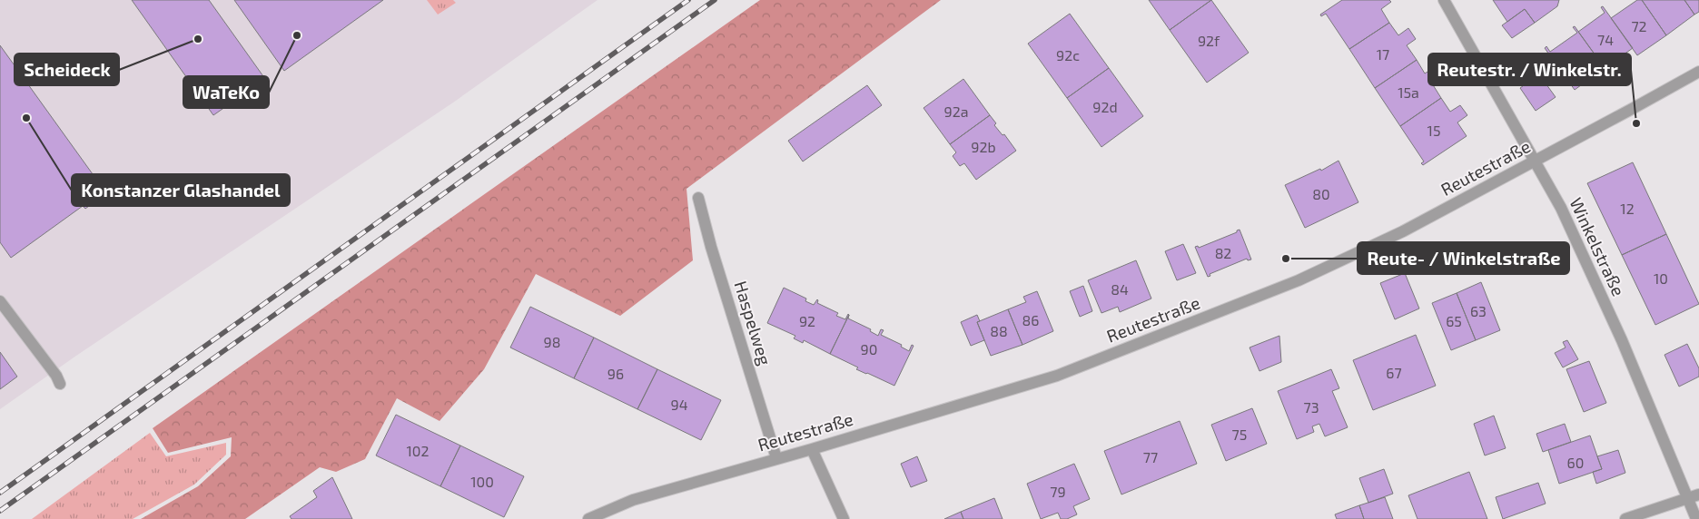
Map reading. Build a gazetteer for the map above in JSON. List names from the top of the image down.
{
  "streets": {
    "street": ["Reutestraße", "Winkelstraße", "Haspelweg"]
  },
  "crossings": [
    ["Reutestraße", "Winkelstraße"],
    ["Reutestraße", "Haspelweg"]
  ],
  "places": [
    "WaTeKo",
    "Scheideck",
    "Konstanzer Glashandel",
    "Reutestr. / Winkelstr.",
    "Reute- / Winkelstraße"
  ],
  "house_numbers": [
    "72",
    "74",
    "92f",
    "17",
    "92c",
    "15a",
    "92d",
    "92a",
    "15",
    "92b",
    "80",
    "12",
    "82",
    "10",
    "84",
    "63",
    "86",
    "92",
    "65",
    "88",
    "98",
    "90",
    "67",
    "96",
    "94",
    "73",
    "75",
    "102",
    "77",
    "60",
    "100",
    "79"
  ]
}
